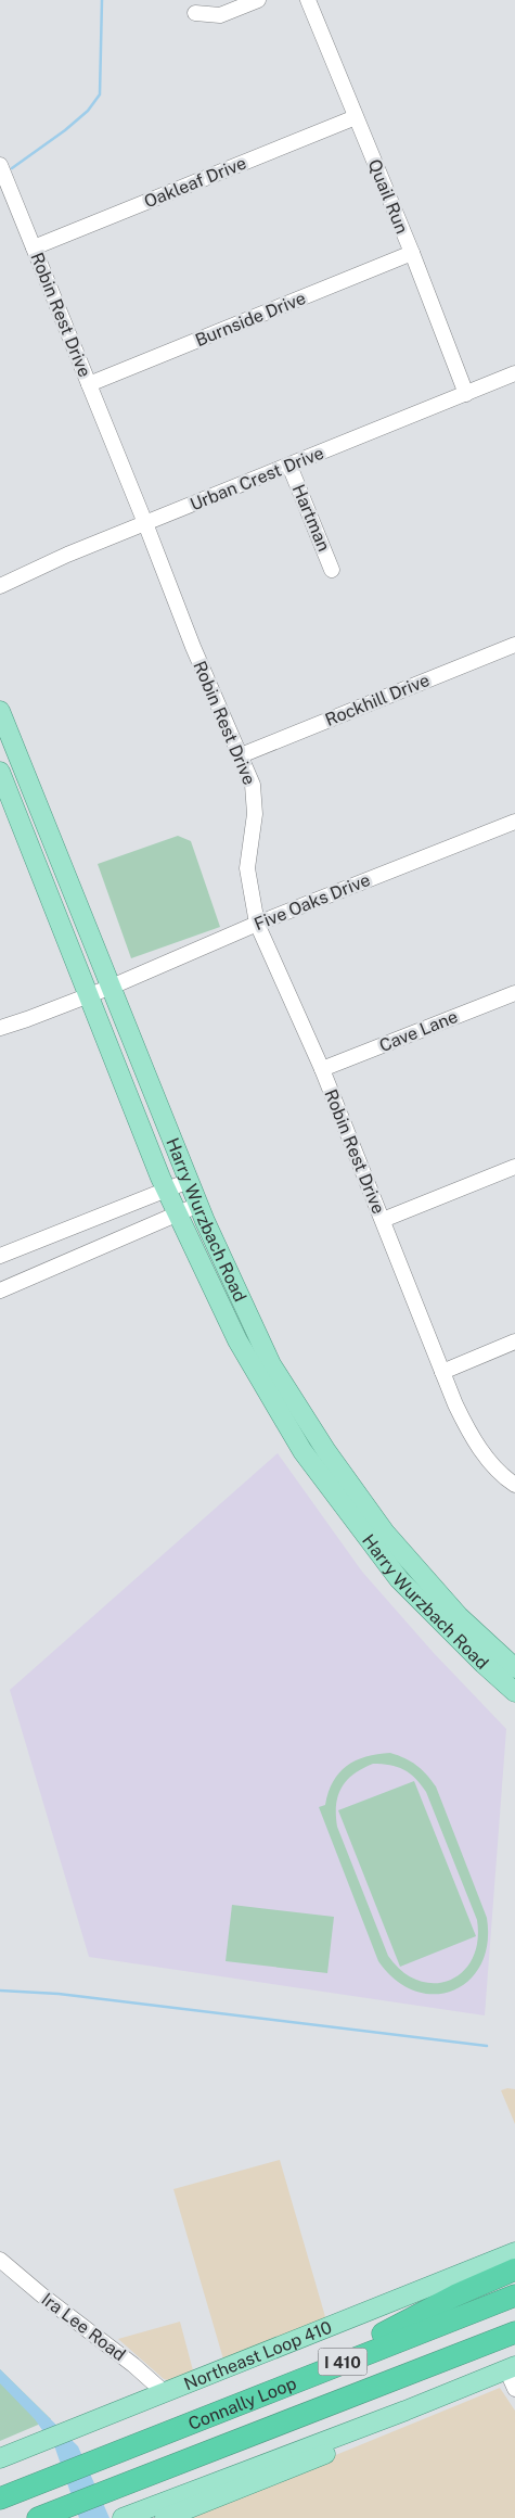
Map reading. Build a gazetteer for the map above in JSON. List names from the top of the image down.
{
  "streets": {
    "highway": ["I 410", "Connally Loop"],
    "main road": ["Harry Wurzbach Road", "Northeast Loop 410"],
    "street": [
      "Oakleaf Drive",
      "Quail Run",
      "Robin Rest Drive",
      "Burnside Drive",
      "Urban Crest Drive",
      "Hartman",
      "Rockhill Drive",
      "Five Oaks Drive",
      "Cave Lane",
      "Ira Lee Road"
    ]
  },
  "crossings": [
    ["Oakleaf Drive", "Quail Run"],
    ["Oakleaf Drive", "Robin Rest Drive"],
    ["Quail Run", "Burnside Drive"],
    ["Quail Run", "Urban Crest Drive"],
    ["Robin Rest Drive", "Burnside Drive"],
    ["Robin Rest Drive", "Urban Crest Drive"],
    ["Robin Rest Drive", "Rockhill Drive"],
    ["Robin Rest Drive", "Five Oaks Drive"],
    ["Robin Rest Drive", "Cave Lane"],
    ["Urban Crest Drive", "Hartman"],
    ["Five Oaks Drive", "Harry Wurzbach Road"],
    ["Ira Lee Road", "Northeast Loop 410"]
  ]
}
